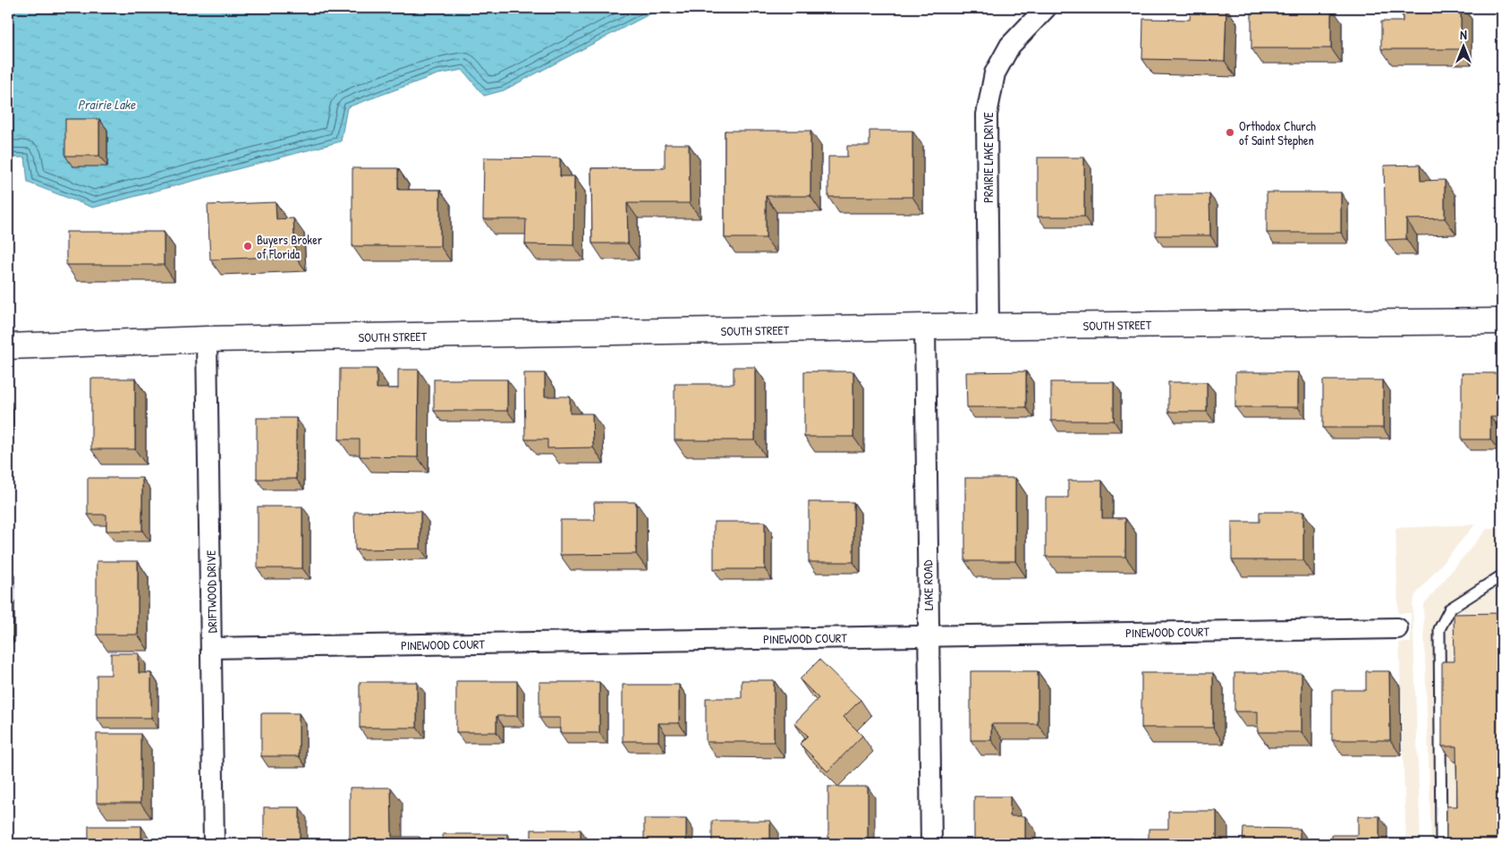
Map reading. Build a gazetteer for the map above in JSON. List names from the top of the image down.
{
  "streets": {
    "street": [
      "PRAIRIE LAKE DRIVE",
      "SOUTH STREET",
      "LAKE ROAD",
      "DRIFTWOOD DRIVE",
      "PINEWOOD COURT"
    ]
  },
  "crossings": [
    ["PRAIRIE LAKE DRIVE", "SOUTH STREET"],
    ["SOUTH STREET", "LAKE ROAD"],
    ["SOUTH STREET", "DRIFTWOOD DRIVE"],
    ["LAKE ROAD", "PINEWOOD COURT"],
    ["DRIFTWOOD DRIVE", "PINEWOOD COURT"]
  ],
  "water": ["Prairie Lake"],
  "places": ["Orthodox Church of Saint Stephen", "Buyers Broker of Florida"],
  "north": "top"
}
